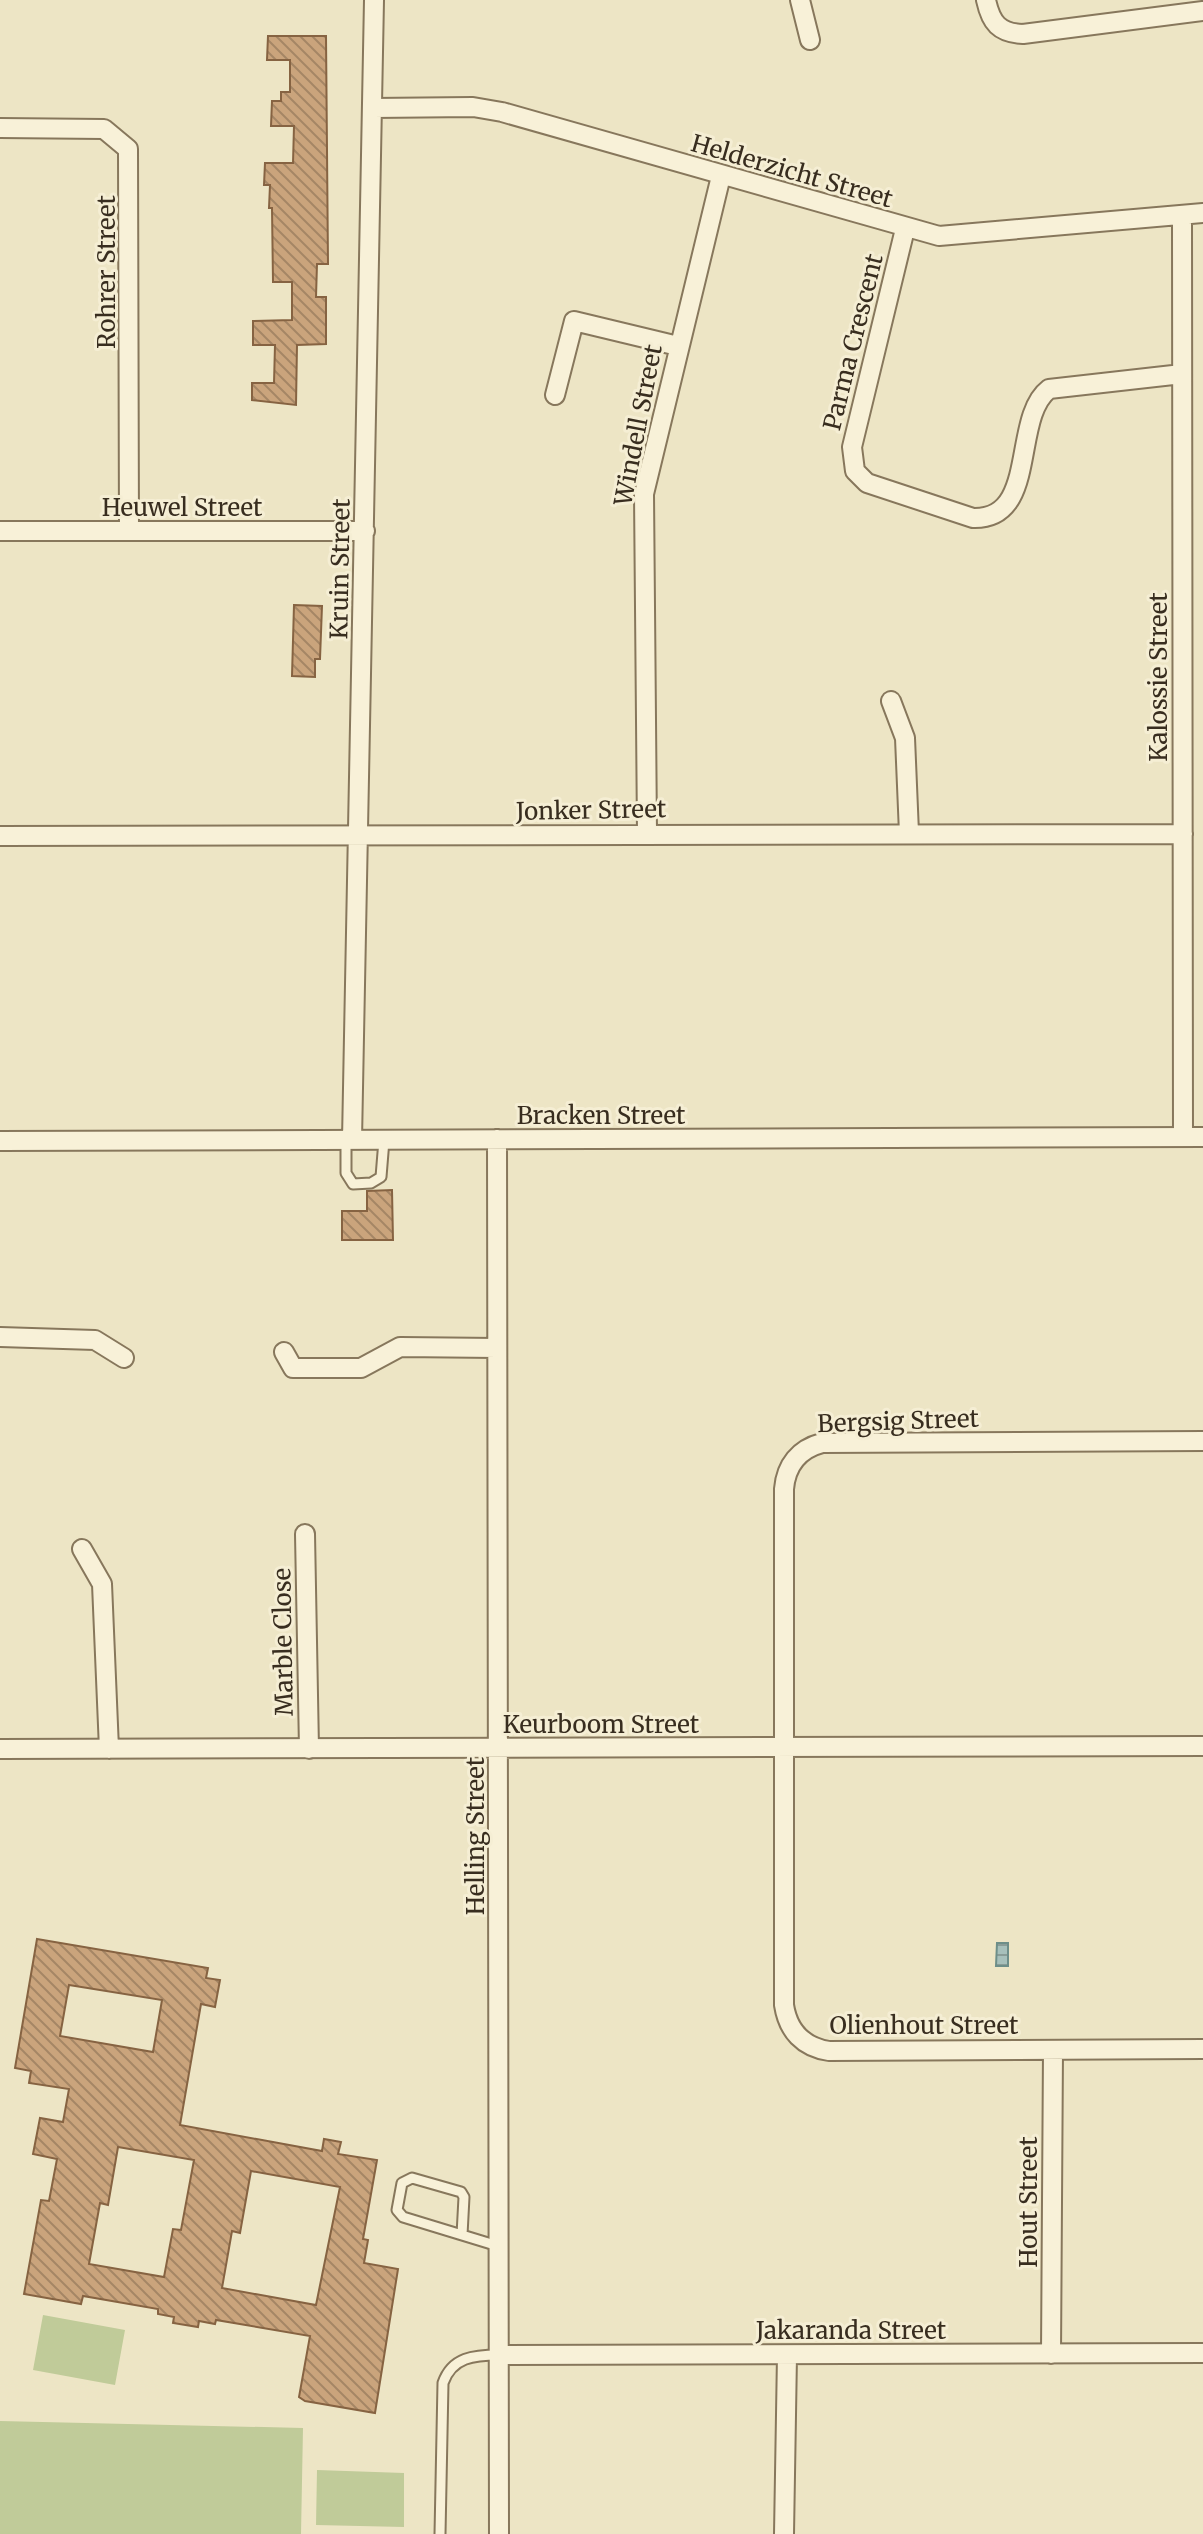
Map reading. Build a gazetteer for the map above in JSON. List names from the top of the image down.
{
  "streets": {
    "street": [
      "Helderzicht Street",
      "Rohrer Street",
      "Parma Crescent",
      "Windell Street",
      "Heuwel Street",
      "Kruin Street",
      "Kalossie Street",
      "Jonker Street",
      "Bracken Street",
      "Bergsig Street",
      "Marble Close",
      "Keurboom Street",
      "Helling Street",
      "Olienhout Street",
      "Hout Street",
      "Jakaranda Street"
    ]
  },
  "crossings": [
    ["Helderzicht Street", "Parma Crescent"],
    ["Helderzicht Street", "Windell Street"],
    ["Helderzicht Street", "Kruin Street"],
    ["Helderzicht Street", "Kalossie Street"],
    ["Rohrer Street", "Heuwel Street"],
    ["Parma Crescent", "Kalossie Street"],
    ["Windell Street", "Jonker Street"],
    ["Heuwel Street", "Kruin Street"],
    ["Kruin Street", "Jonker Street"],
    ["Kruin Street", "Bracken Street"],
    ["Kalossie Street", "Jonker Street"],
    ["Kalossie Street", "Bracken Street"],
    ["Bracken Street", "Helling Street"],
    ["Bergsig Street", "Keurboom Street"],
    ["Bergsig Street", "Olienhout Street"],
    ["Marble Close", "Keurboom Street"],
    ["Keurboom Street", "Helling Street"],
    ["Keurboom Street", "Olienhout Street"],
    ["Helling Street", "Jakaranda Street"],
    ["Olienhout Street", "Hout Street"],
    ["Hout Street", "Jakaranda Street"]
  ]
}
